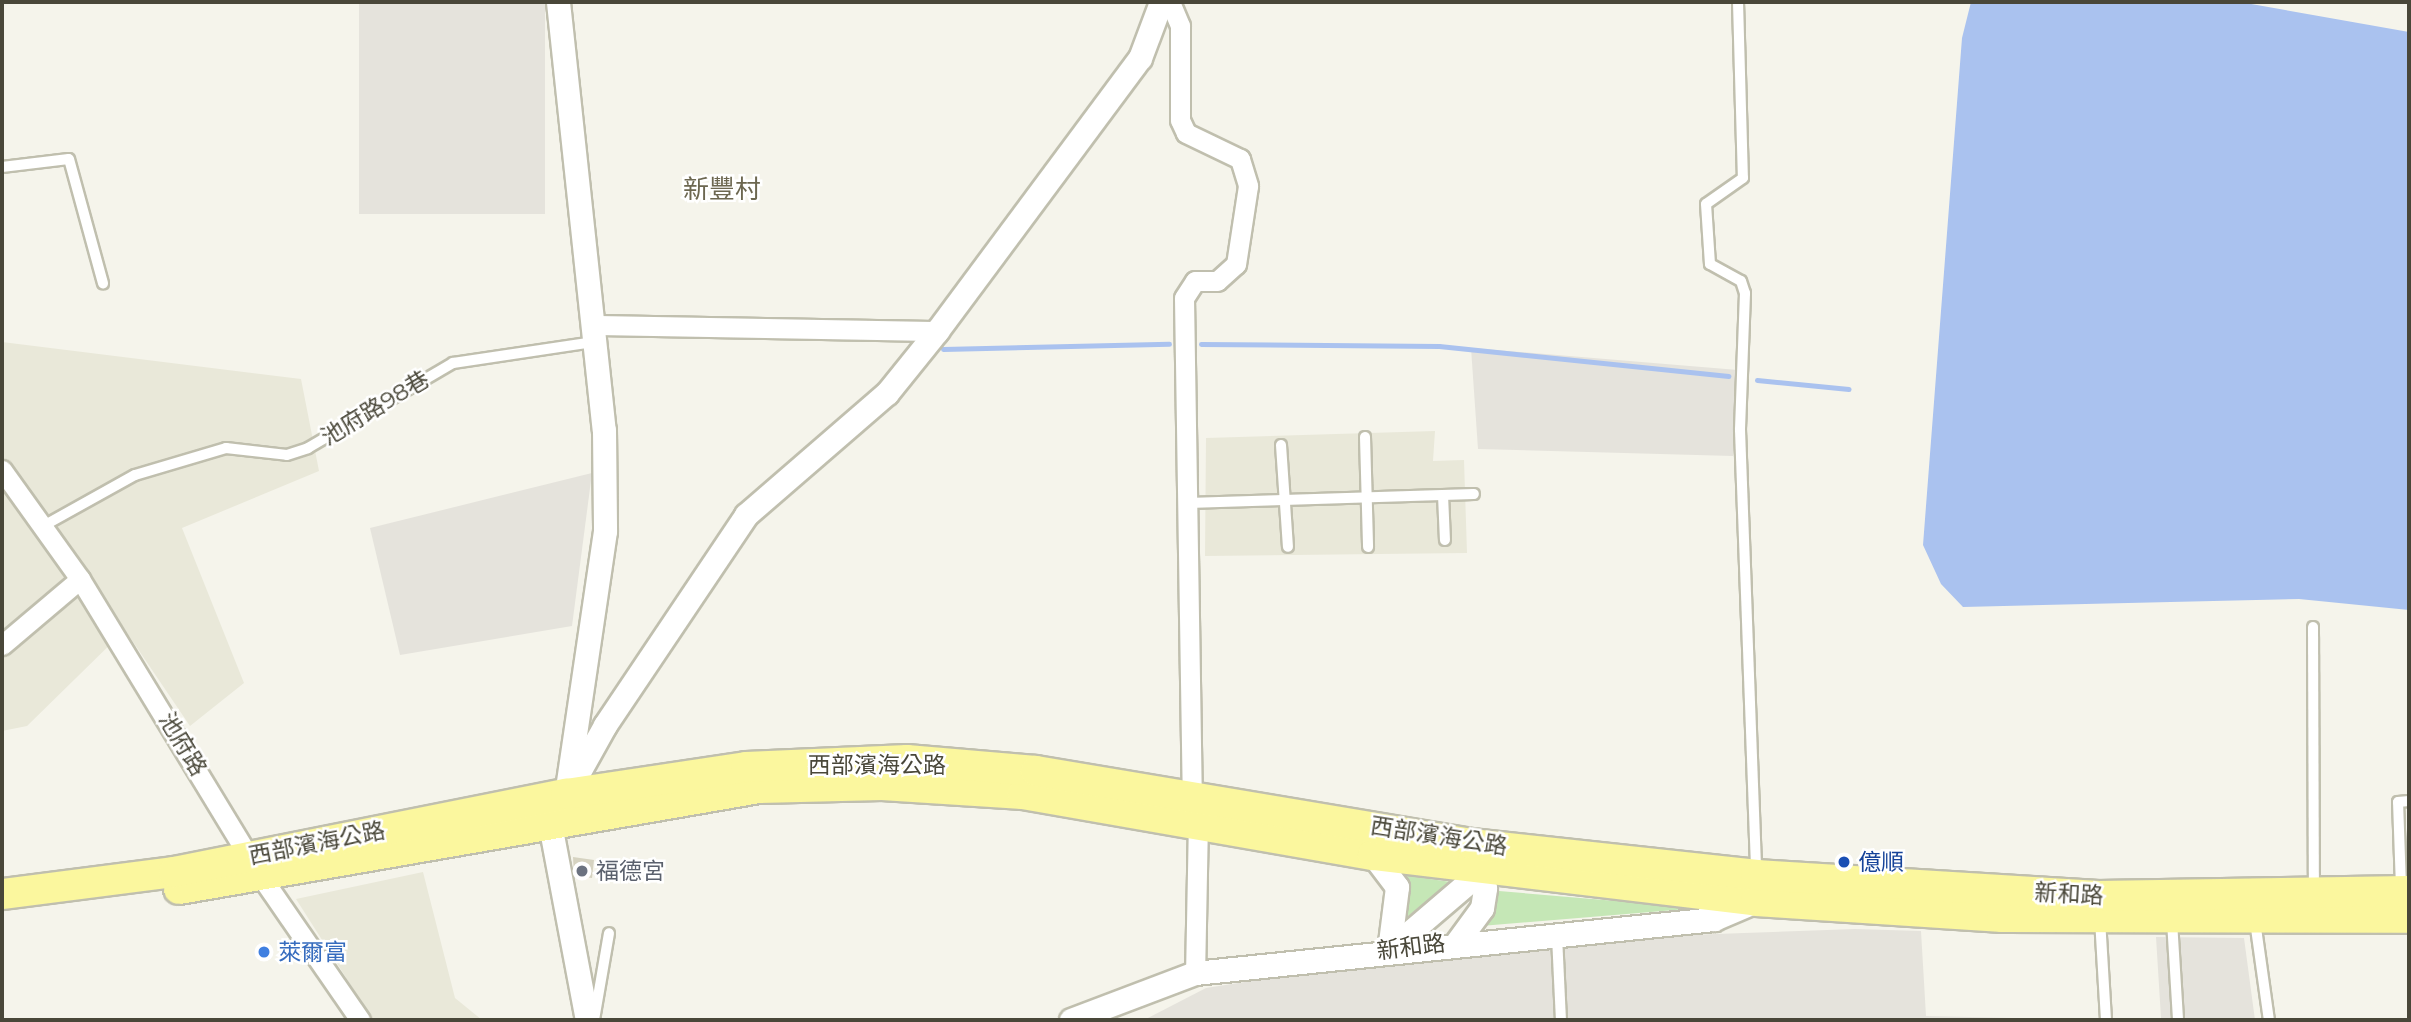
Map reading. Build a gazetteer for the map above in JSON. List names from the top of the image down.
{
  "streets": {
    "main road": ["西部濱海公路", "新和路"],
    "street": ["池府路"],
    "lane": ["池府路98巷"]
  },
  "crossings": [
    ["池府路98巷", "池府路"],
    ["池府路", "西部濱海公路"],
    ["西部濱海公路", "新和路"]
  ],
  "districts": ["新豐村"],
  "places": ["億順", "福德宮", "萊爾富"]
}
